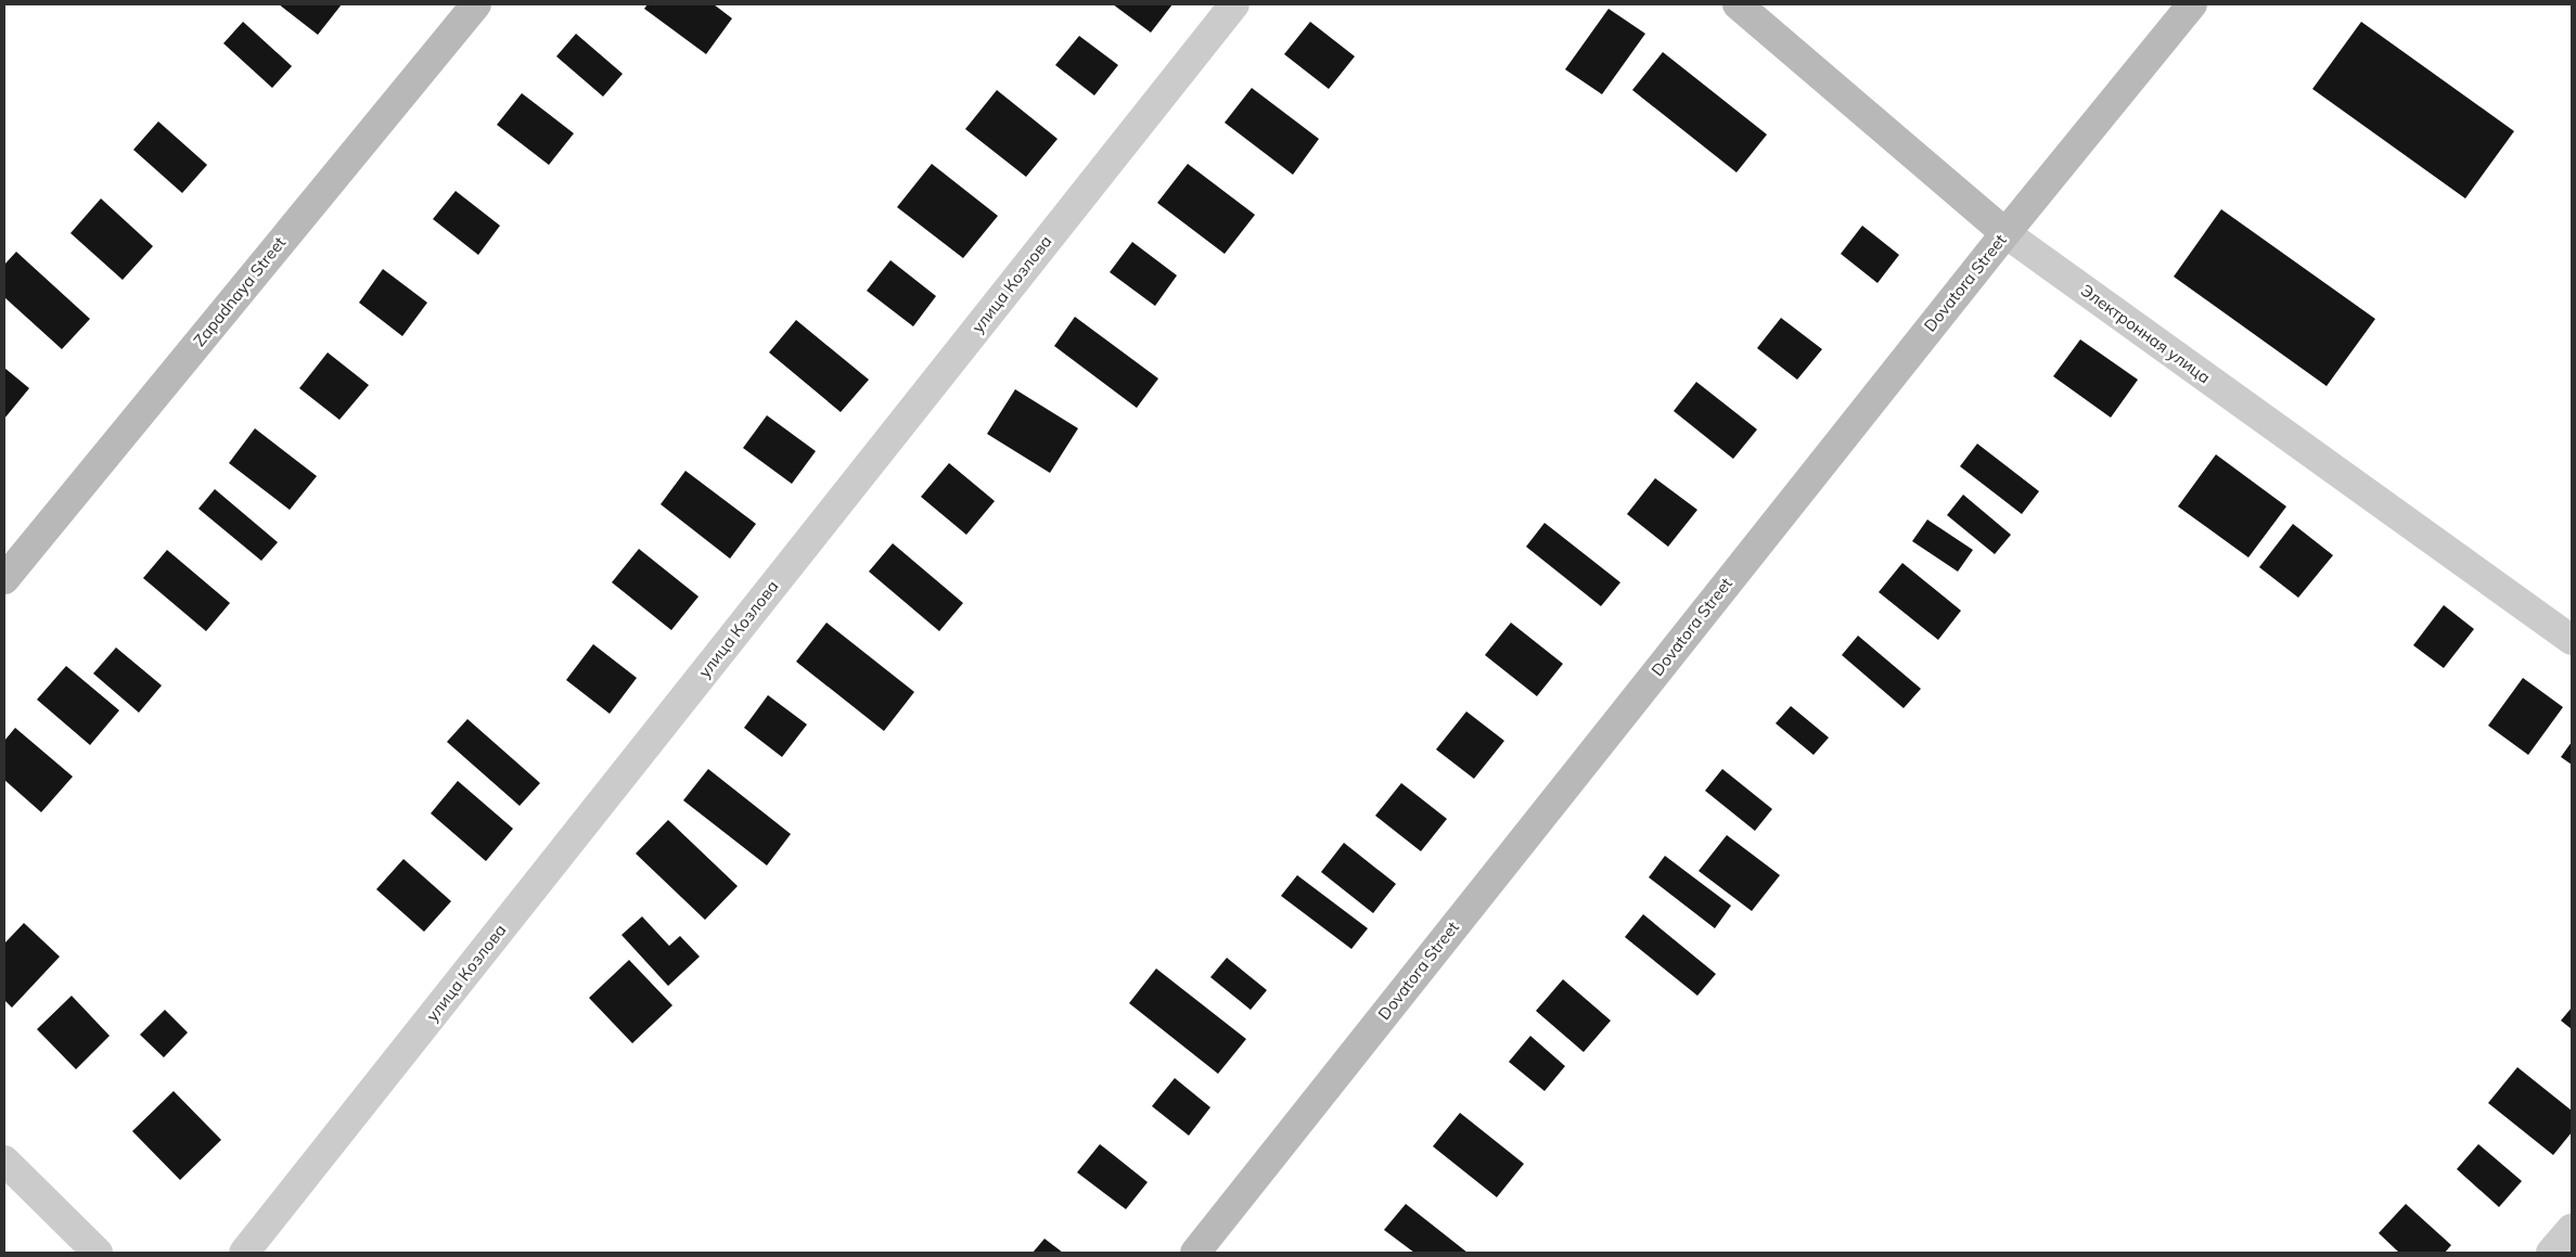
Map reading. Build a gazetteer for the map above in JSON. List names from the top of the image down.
{
  "streets": {
    "street": [
      "Dovatora Street",
      "улица Козлова",
      "Zapadnaya Street",
      "Электронная улица"
    ]
  },
  "crossings": [
    ["Dovatora Street", "Электронная улица"]
  ]
}
